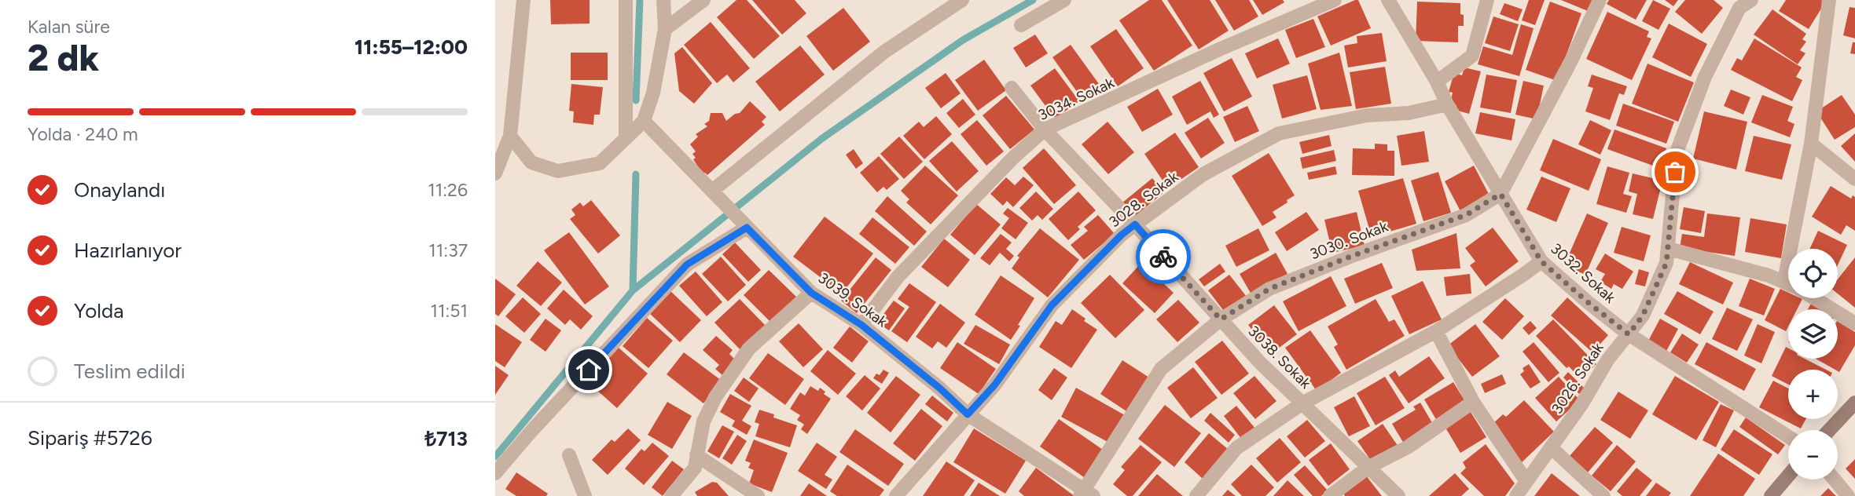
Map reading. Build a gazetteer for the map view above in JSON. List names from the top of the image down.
{
  "streets": {
    "street": [
      "3034. Sokak",
      "3028. Sokak",
      "3030. Sokak",
      "3032. Sokak",
      "3039. Sokak",
      "3038. Sokak",
      "3026. Sokak"
    ]
  },
  "crossings": [
    ["3034. Sokak", "3039. Sokak"],
    ["3034. Sokak", "3038. Sokak"],
    ["3028. Sokak", "3032. Sokak"],
    ["3028. Sokak", "3039. Sokak"],
    ["3028. Sokak", "3038. Sokak"],
    ["3030. Sokak", "3032. Sokak"],
    ["3030. Sokak", "3039. Sokak"],
    ["3030. Sokak", "3038. Sokak"],
    ["3032. Sokak", "3026. Sokak"]
  ],
  "page": {
    "heading": ["2 dk", "Kalan süre", "11:55–12:00"],
    "panel": ["Sipariş #5726", "₺713"],
    "bar": "Yolda · 240 m",
    "list": [
      ["Onaylandı", "11:26"],
      ["Hazırlanıyor", "11:37"],
      ["Yolda", "11:51"],
      "Teslim edildi"
    ],
    "map_buttons": ["+", "−"]
  }
}
